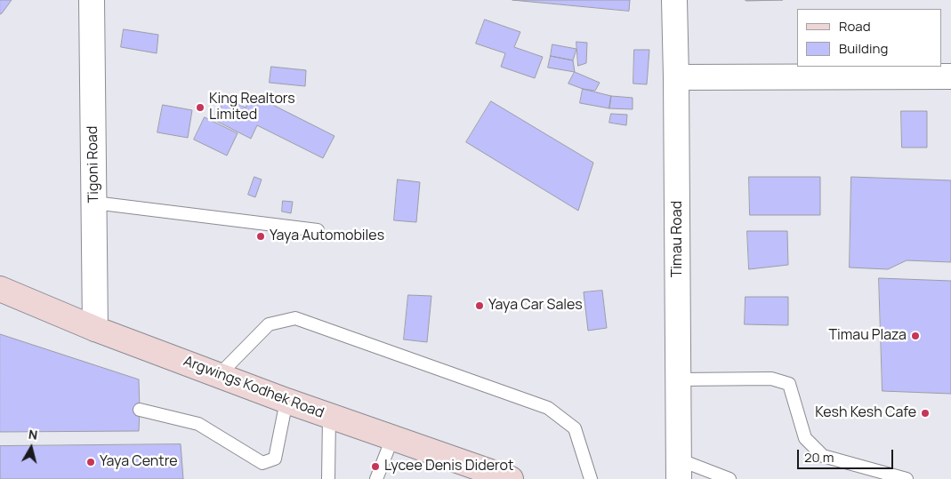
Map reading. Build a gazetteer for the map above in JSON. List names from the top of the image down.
{
  "streets": {
    "main road": ["Argwings Kodhek Road"],
    "street": ["Tigoni Road", "Timau Road"]
  },
  "crossings": [
    ["Tigoni Road", "Argwings Kodhek Road"]
  ],
  "places": [
    "King Realtors Limited",
    "Yaya Automobiles",
    "Yaya Car Sales",
    "Timau Plaza",
    "Kesh Kesh Cafe",
    "Yaya Centre",
    "Lycee Denis Diderot"
  ],
  "legend": ["Road", "Building"],
  "scale_bar": "20 m",
  "north": "top"
}
